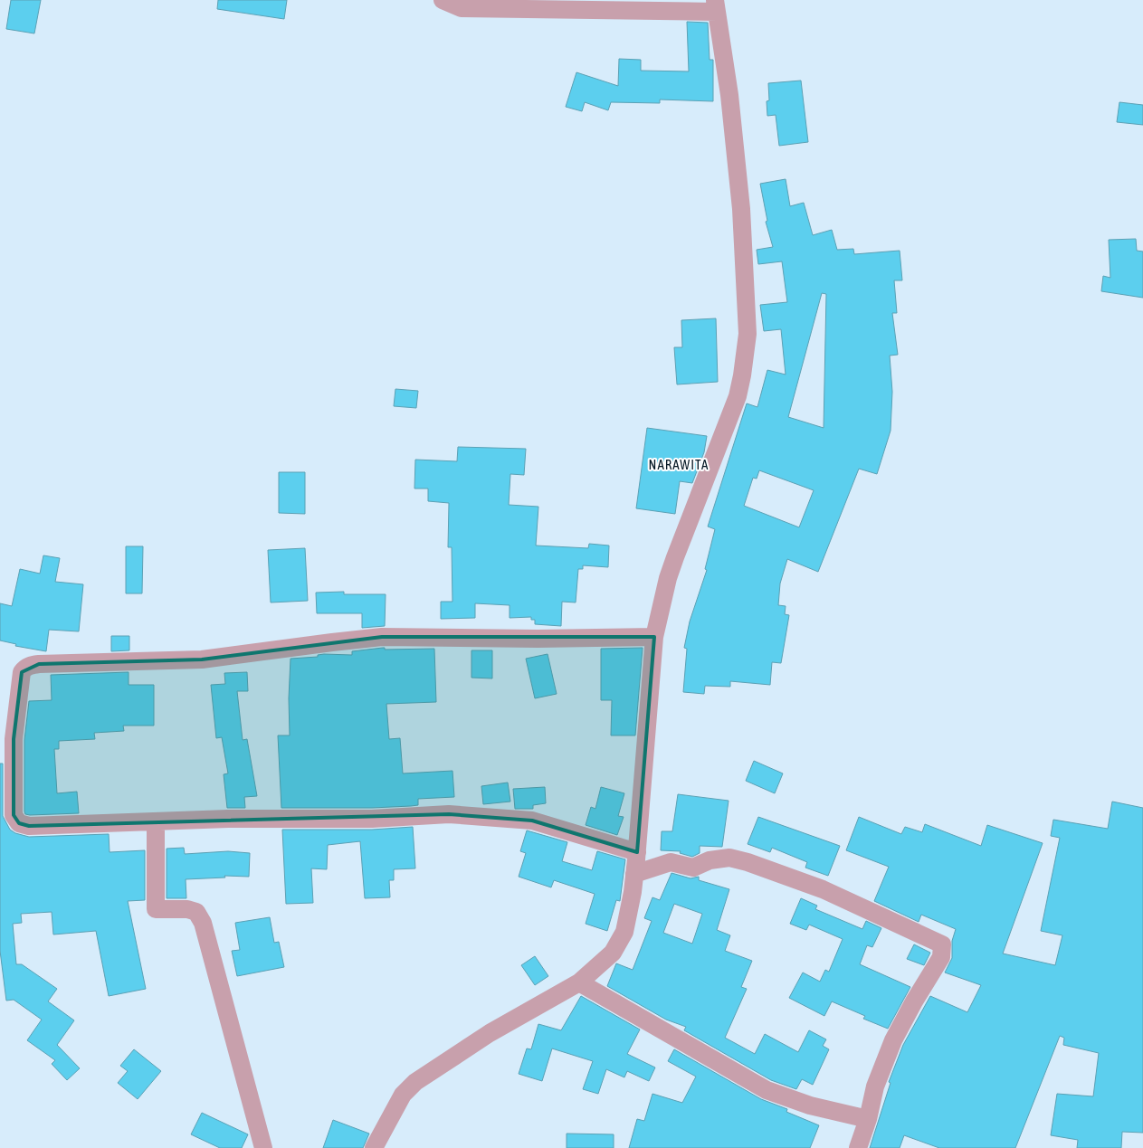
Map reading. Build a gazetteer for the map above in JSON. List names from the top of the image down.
{
  "districts": ["NARAWITA"]
}
